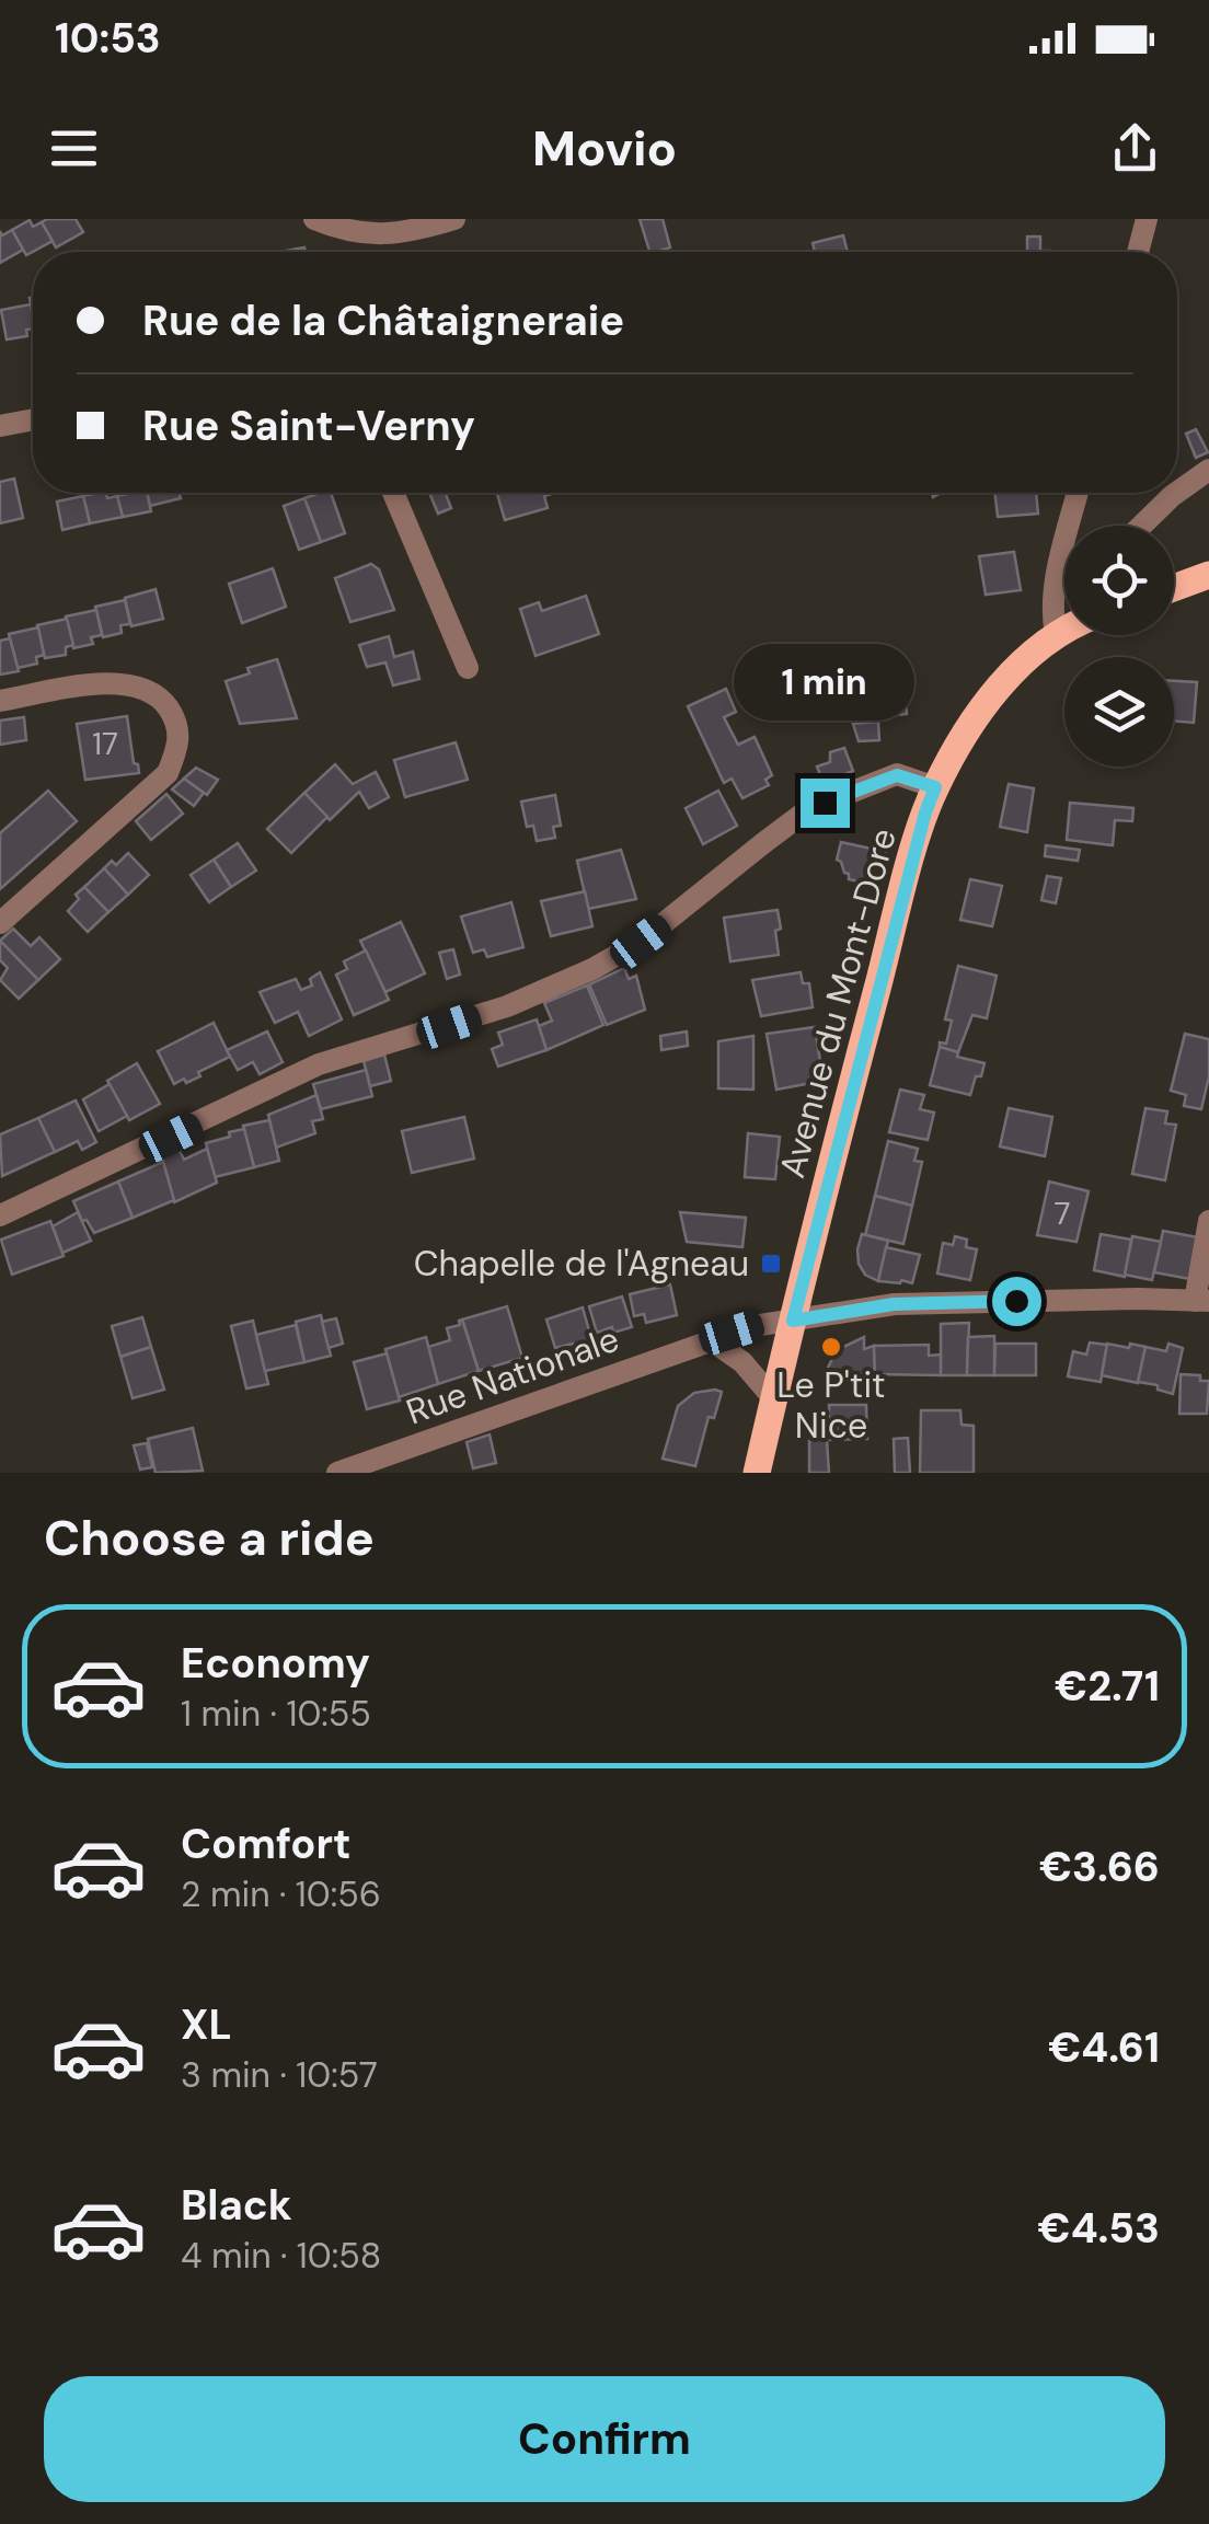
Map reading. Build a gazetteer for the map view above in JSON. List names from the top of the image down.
{
  "streets": {
    "main road": ["Avenue du Mont-Dore"],
    "street": ["Rue Nationale"]
  },
  "crossings": [
    ["Avenue du Mont-Dore", "Rue Nationale"]
  ],
  "places": {
    "transit": ["Chapelle de l'Agneau"],
    "other": ["Le P'tit Nice"]
  },
  "house_numbers": ["17", "7"],
  "page": {
    "status": "10:53",
    "header": "Movio",
    "banner": ["Rue de la Châtaigneraie", "Rue Saint-Verny"],
    "bubble": "1 min",
    "heading": "Choose a ride",
    "list": [
      {
        "name": "Economy",
        "note": "1 min · 10:55",
        "value": "€2.71"
      },
      {
        "name": "Comfort",
        "note": "2 min · 10:56",
        "value": "€3.66"
      },
      {
        "name": "XL",
        "note": "3 min · 10:57",
        "value": "€4.61"
      },
      {
        "name": "Black",
        "note": "4 min · 10:58",
        "value": "€4.53"
      }
    ],
    "buttons": "Confirm"
  }
}
